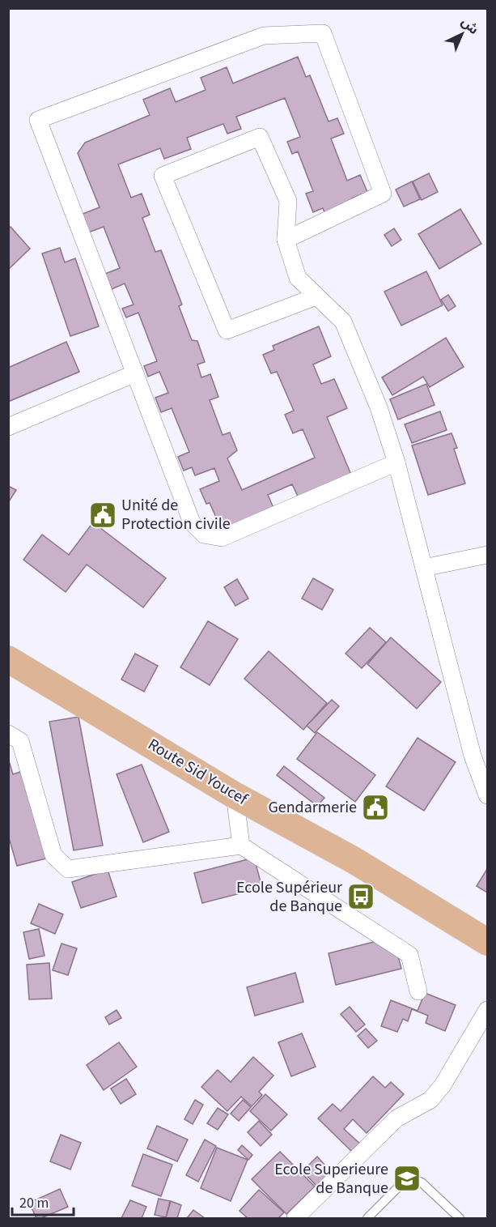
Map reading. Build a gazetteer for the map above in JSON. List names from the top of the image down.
{
  "streets": {
    "main road": ["Route Sid Youcef"]
  },
  "places": {
    "public building": ["Unité de Protection civile", "Gendarmerie"],
    "bus stop": ["Ecole Supérieur de Banque"],
    "school or university": ["Ecole Superieure de Banque"]
  },
  "scale_bar": "20 m",
  "north": "top right"
}
